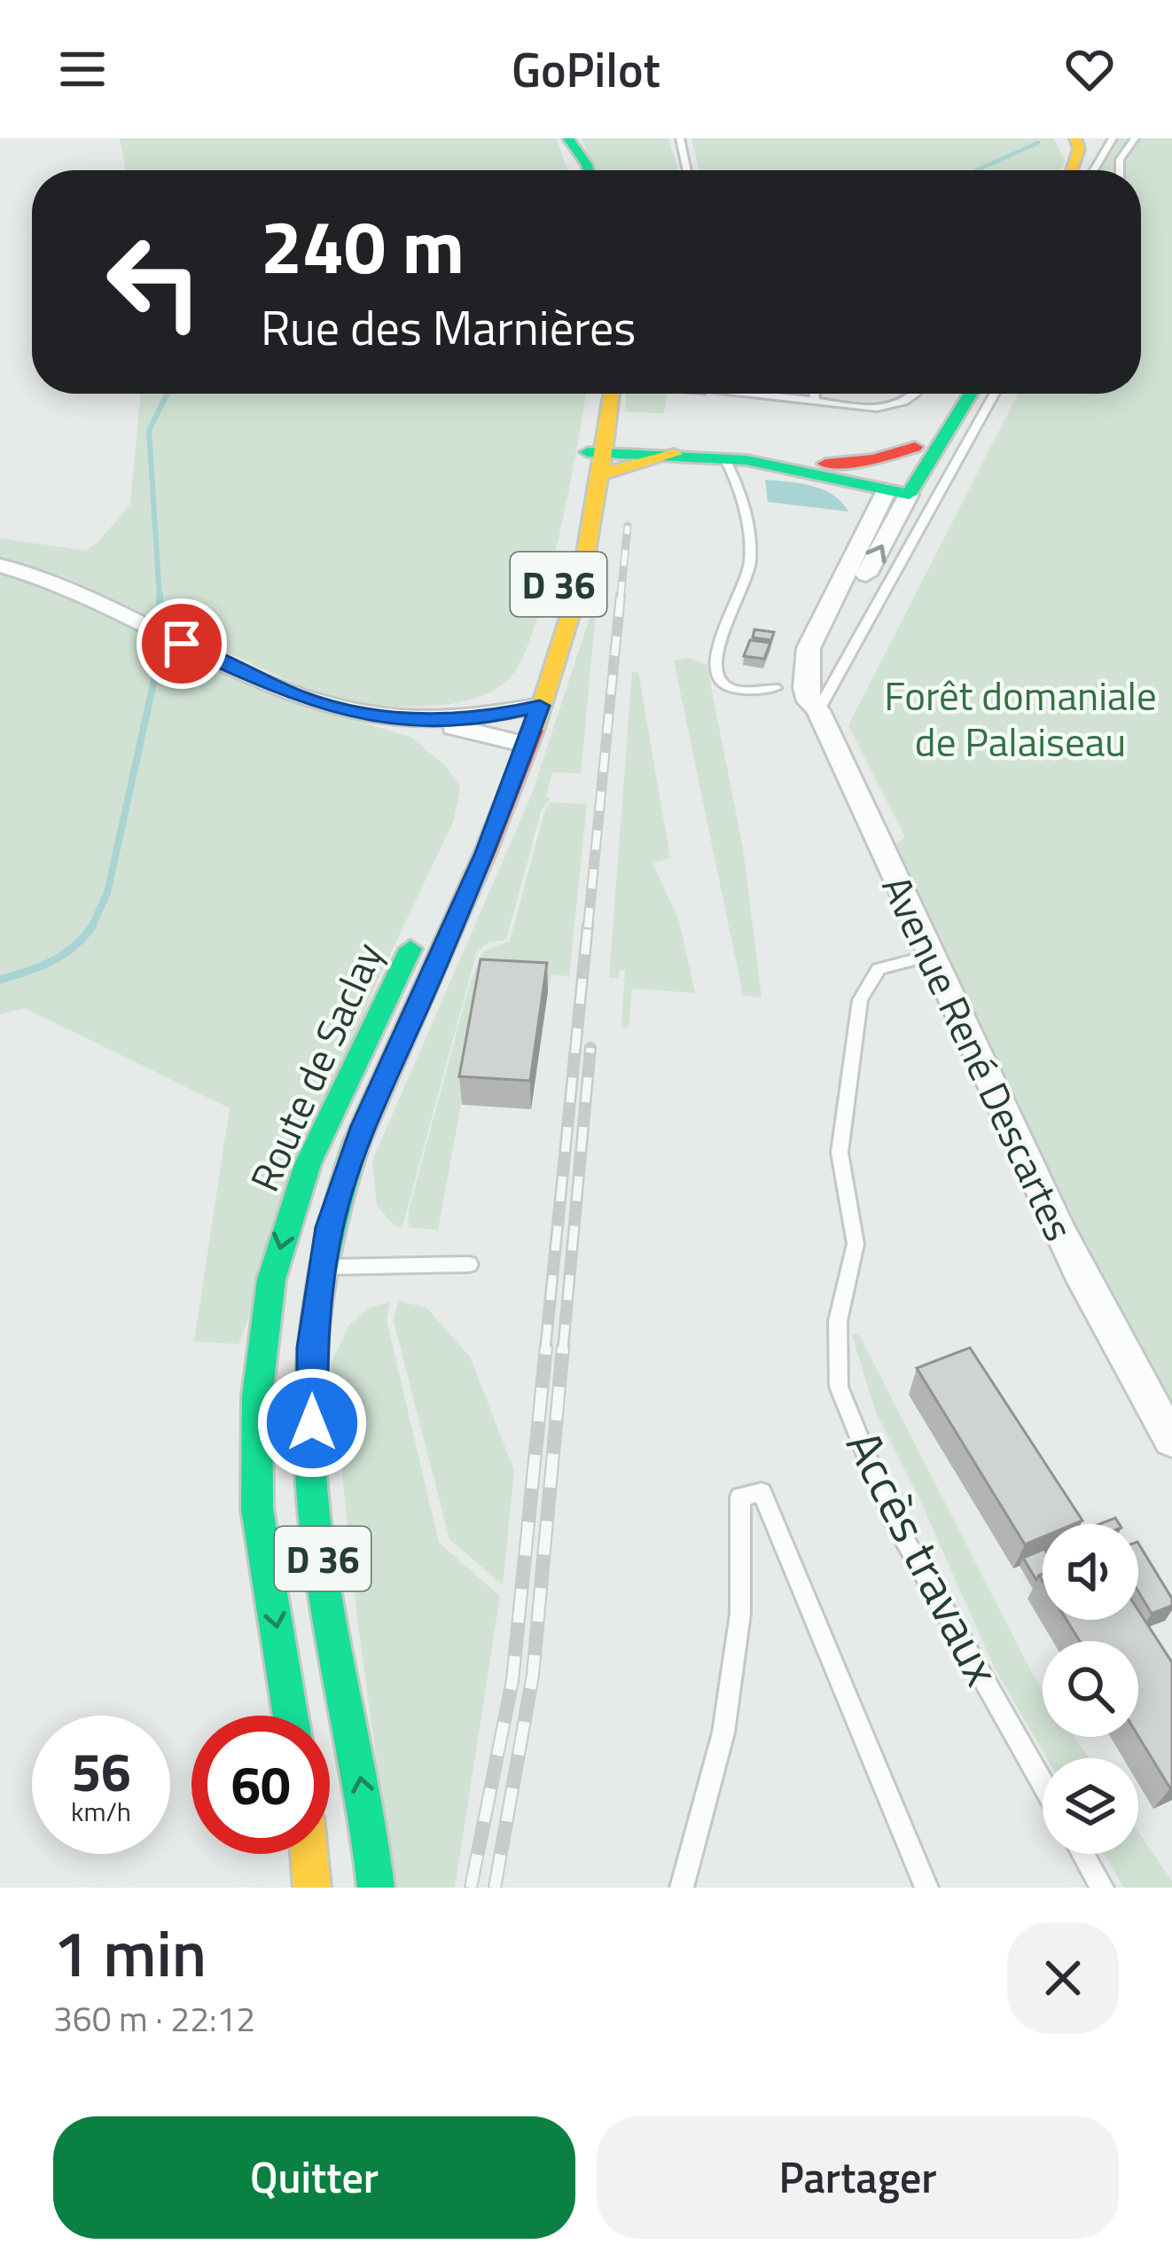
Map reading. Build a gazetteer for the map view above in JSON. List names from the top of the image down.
{
  "streets": {
    "main road": ["D 36", "Route de Saclay"],
    "street": ["Avenue René Descartes"],
    "lane": ["Accès travaux"]
  },
  "crossings": [
    ["Avenue René Descartes", "Accès travaux"]
  ],
  "parks": ["Forêt domaniale de Palaiseau"],
  "page": {
    "header": "GoPilot",
    "turn": ["240 m", "Rue des Marnières"],
    "speed": "56 km/h",
    "limit": "60",
    "heading": ["1 min", "360 m · 22:12"],
    "buttons": ["Quitter", "Partager"]
  }
}
